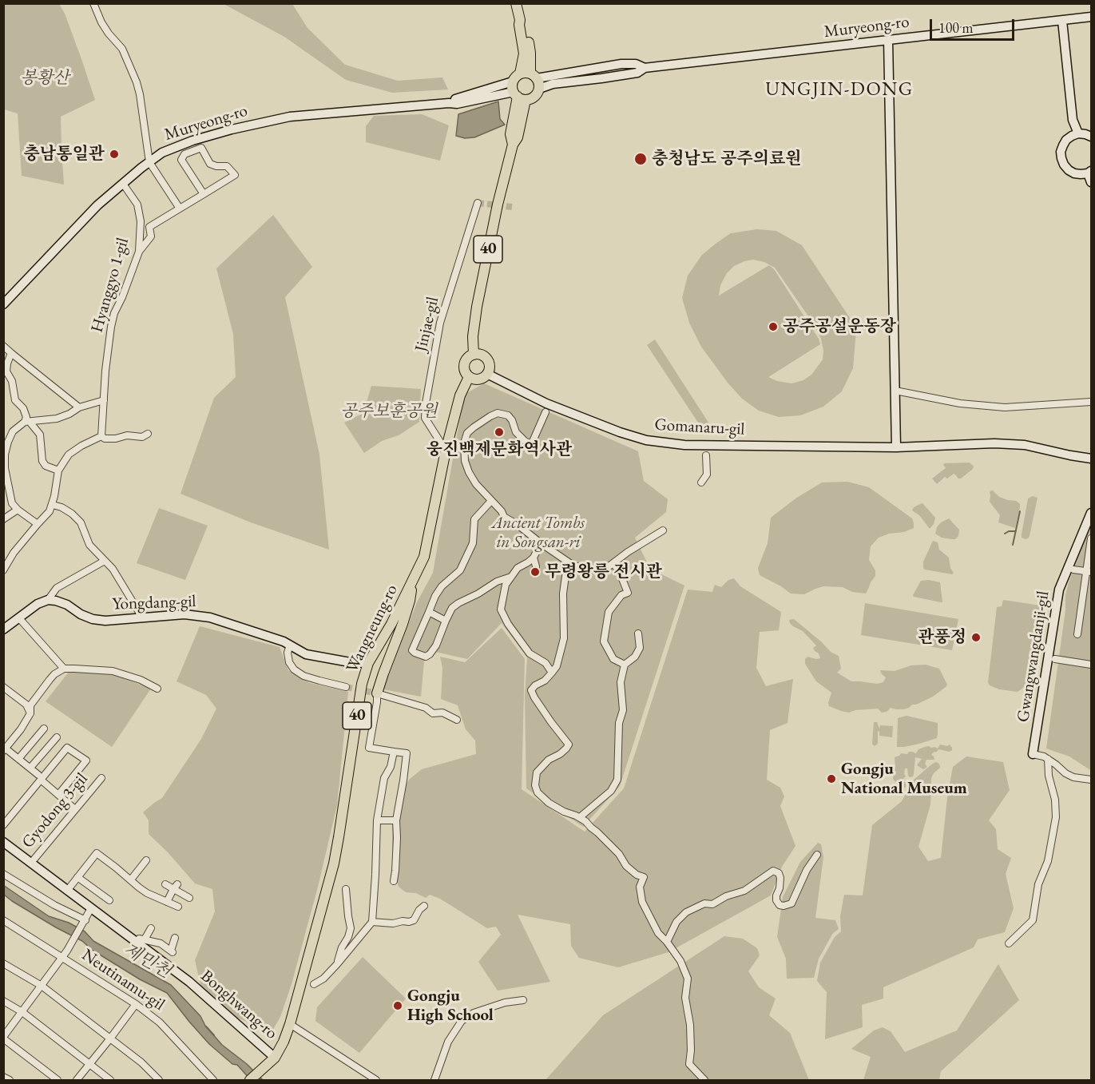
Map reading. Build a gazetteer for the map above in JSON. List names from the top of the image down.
{
  "streets": {
    "main road": [
      "Muryeong-ro",
      "40",
      "Gomanaru-gil",
      "Yongdang-gil",
      "Wangneung-ro",
      "Gwangwangdanji-gil",
      "Bonghwang-ro"
    ],
    "street": [
      "Hyanggyo 1-gil",
      "Jinjae-gil",
      "Gyodong 3-gil",
      "Neutinamu-gil"
    ]
  },
  "crossings": [
    ["Muryeong-ro", "40"],
    ["Muryeong-ro", "Hyanggyo 1-gil"],
    ["Muryeong-ro", "Wangneung-ro"],
    ["40", "Wangneung-ro"],
    ["40", "Bonghwang-ro"],
    ["Jinjae-gil", "Wangneung-ro"],
    ["Gomanaru-gil", "Wangneung-ro"],
    ["Yongdang-gil", "Wangneung-ro"],
    ["Wangneung-ro", "Bonghwang-ro"],
    ["Gyodong 3-gil", "Bonghwang-ro"]
  ],
  "districts": ["UNGJIN-DONG"],
  "water": ["제민천"],
  "parks": ["봉황산", "공주보훈공원", "Ancient Tombs in Songsan-ri"],
  "places": [
    "충남통일관",
    "충청남도 공주의료원",
    "공주공설운동장",
    "웅진백제문화역사관",
    "무령왕릉 전시관",
    "관풍정",
    "Gongju National Museum",
    "Gongju High School"
  ],
  "scale_bar": "100 m"
}
